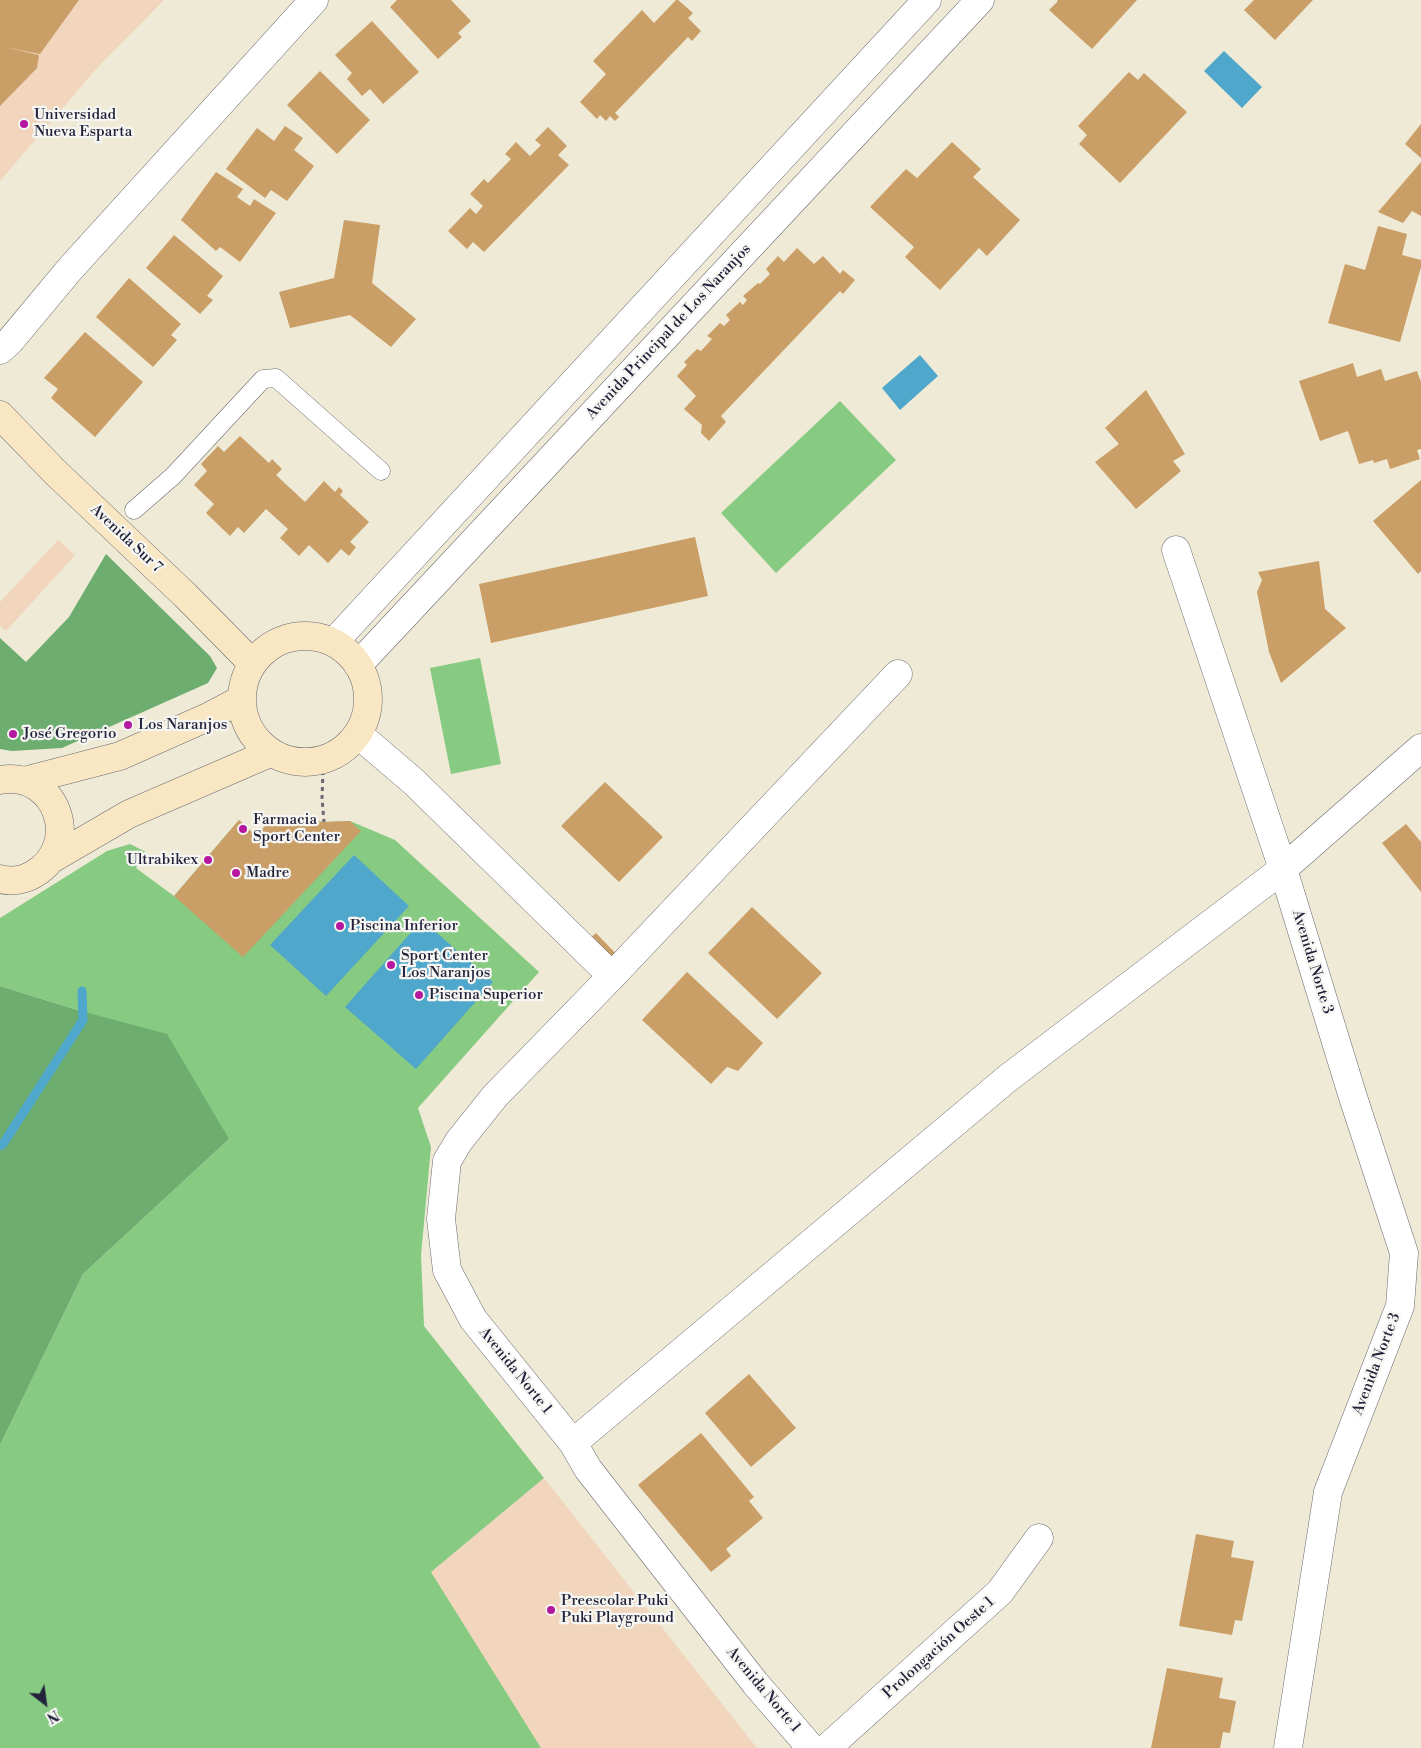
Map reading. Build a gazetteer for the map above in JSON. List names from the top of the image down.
{
  "streets": {
    "main road": ["Avenida Sur 7"],
    "street": [
      "Avenida Principal de Los Naranjos",
      "Avenida Norte 3",
      "Avenida Norte 1",
      "Prolongación Oeste 1"
    ]
  },
  "crossings": [
    ["Avenida Principal de Los Naranjos", "Avenida Sur 7"]
  ],
  "places": [
    "Universidad Nueva Esparta",
    "Los Naranjos",
    "José Gregorio",
    "Farmacia Sport Center",
    "Ultrabikex",
    "Madre",
    "Piscina Inferior",
    "Sport Center Los Naranjos",
    "Piscina Superior",
    "Preescolar Puki Puki Playground"
  ],
  "north": "bottom right"
}
